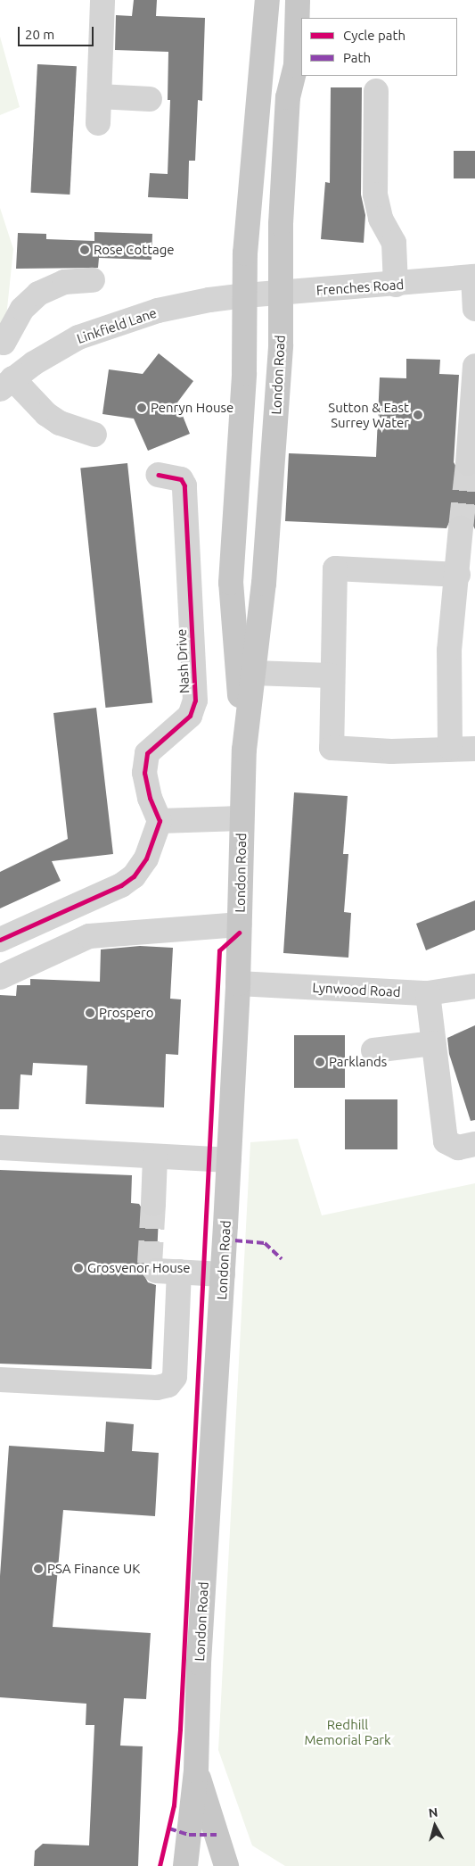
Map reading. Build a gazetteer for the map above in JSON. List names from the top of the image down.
{
  "streets": {
    "main road": ["London Road"],
    "street": [
      "Frenches Road",
      "Linkfield Lane",
      "Nash Drive",
      "Lynwood Road"
    ]
  },
  "crossings": [
    ["Frenches Road", "Linkfield Lane"],
    ["Frenches Road", "London Road"],
    ["Linkfield Lane", "London Road"],
    ["London Road", "Lynwood Road"]
  ],
  "parks": ["Redhill Memorial Park"],
  "places": [
    "Rose Cottage",
    "Penryn House",
    "Sutton & East Surrey Water",
    "Prospero",
    "Parklands",
    "Grosvenor House",
    "PSA Finance UK"
  ],
  "legend": ["Cycle path", "Path"],
  "scale_bar": "20 m",
  "north": "top"
}
